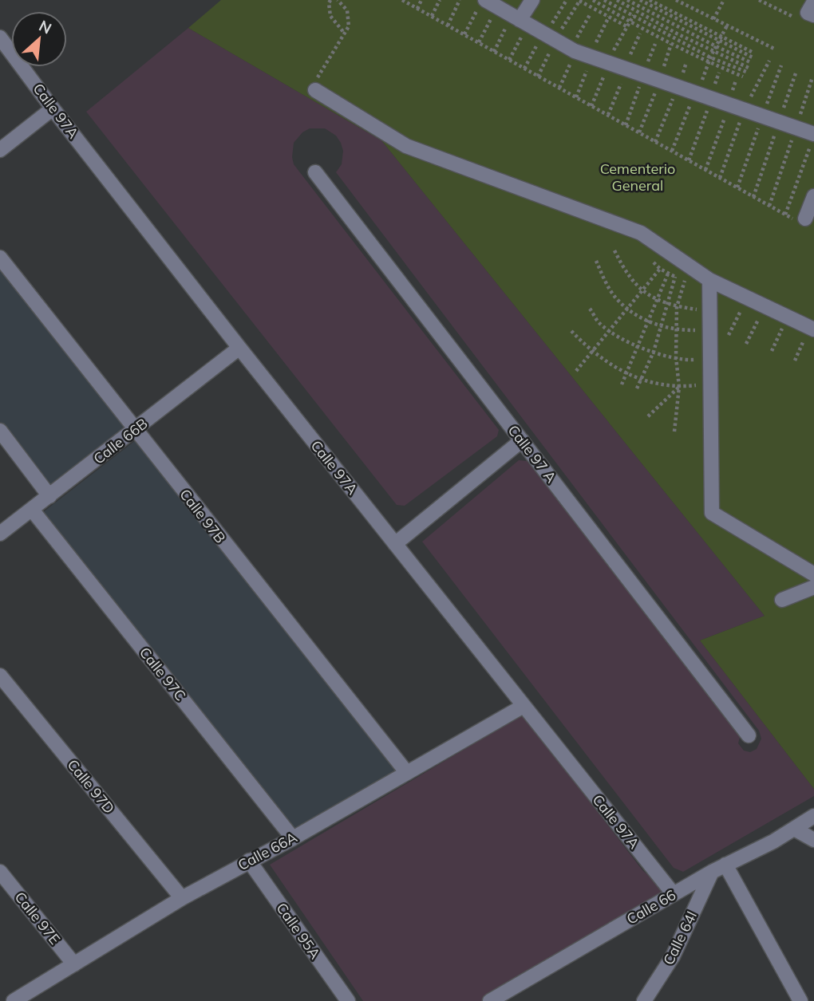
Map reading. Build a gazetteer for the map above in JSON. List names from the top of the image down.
{
  "streets": {
    "street": [
      "Calle 97A",
      "Calle 66B",
      "Calle 97 A",
      "Calle 97B",
      "Calle 97C",
      "Calle 97D",
      "Calle 66A",
      "Calle 66",
      "Calle 97E",
      "Calle 95A",
      "Calle 64I"
    ]
  },
  "crossings": [
    ["Calle 97A", "Calle 66B"],
    ["Calle 97A", "Calle 66A"],
    ["Calle 97A", "Calle 66"],
    ["Calle 66B", "Calle 97B"],
    ["Calle 66B", "Calle 97C"],
    ["Calle 97B", "Calle 66A"],
    ["Calle 97C", "Calle 66A"],
    ["Calle 97D", "Calle 66A"],
    ["Calle 66A", "Calle 97E"],
    ["Calle 66A", "Calle 95A"],
    ["Calle 66", "Calle 64I"]
  ],
  "parks": ["Cementerio General"],
  "north": "top right"
}
